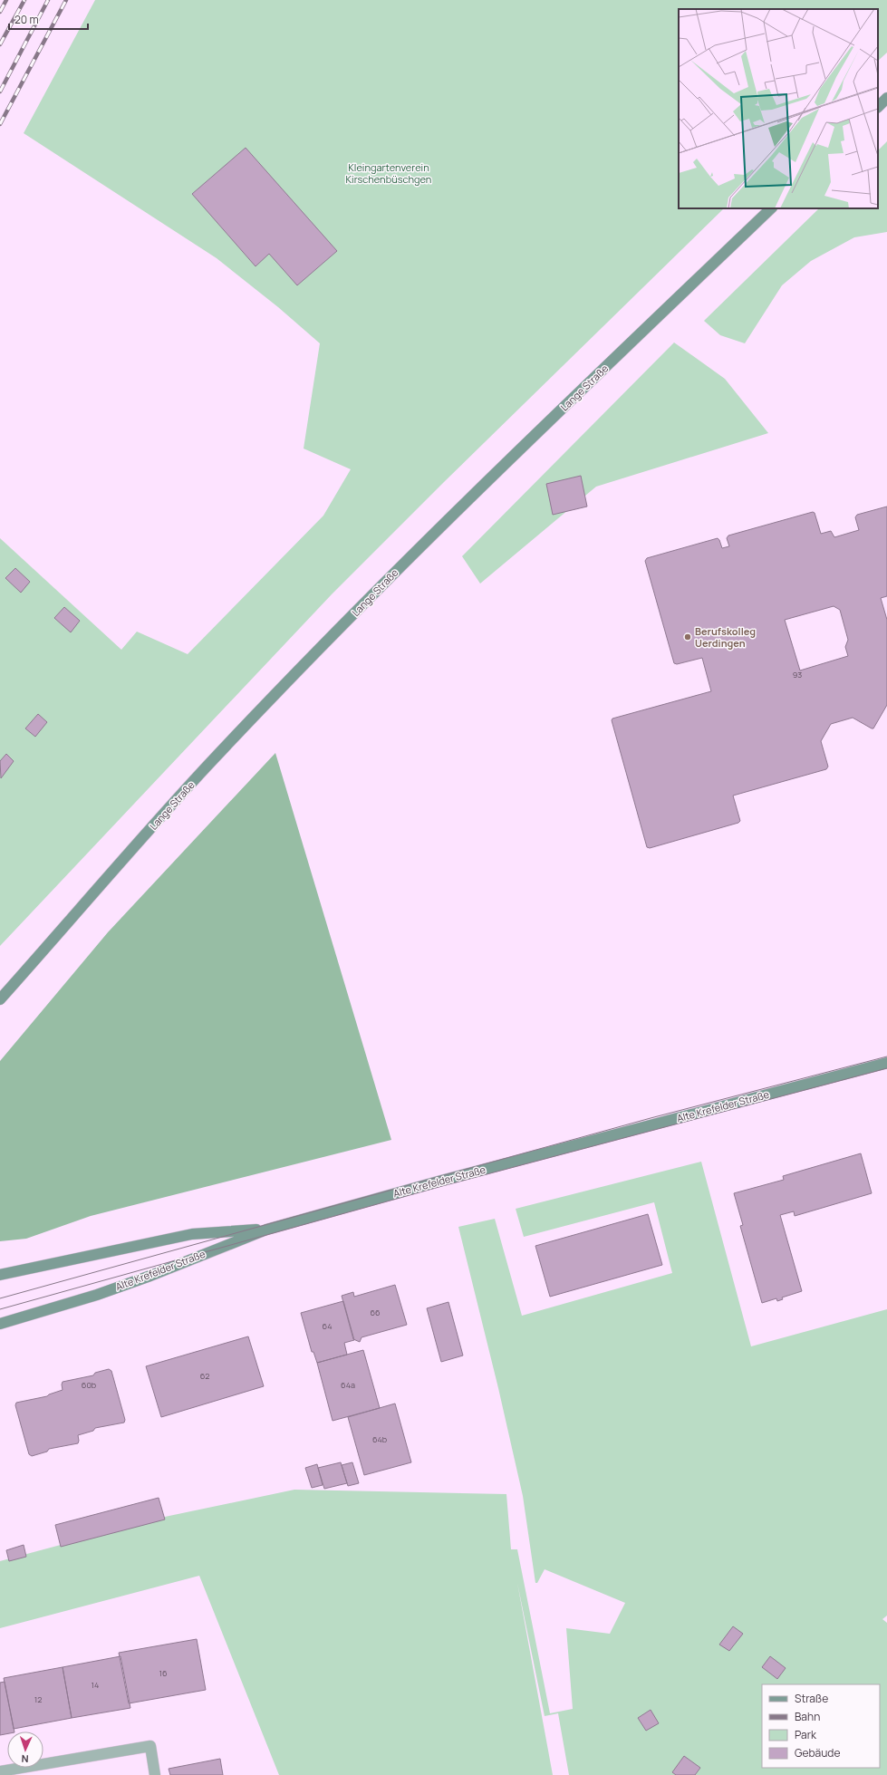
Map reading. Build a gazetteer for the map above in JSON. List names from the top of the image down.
{
  "streets": {
    "street": ["Lange Straße", "Alte Krefelder Straße"]
  },
  "parks": ["Kleingartenverein Kirschenbüschgen"],
  "places": ["Berufskolleg Uerdingen"],
  "house_numbers": [
    "93",
    "66",
    "64",
    "62",
    "60b",
    "64a",
    "64b",
    "16",
    "14",
    "12"
  ],
  "legend": [
    "Straße",
    "Bahn",
    "Park",
    "Gebäude"
  ],
  "scale_bar": "20 m",
  "north": "bottom"
}
